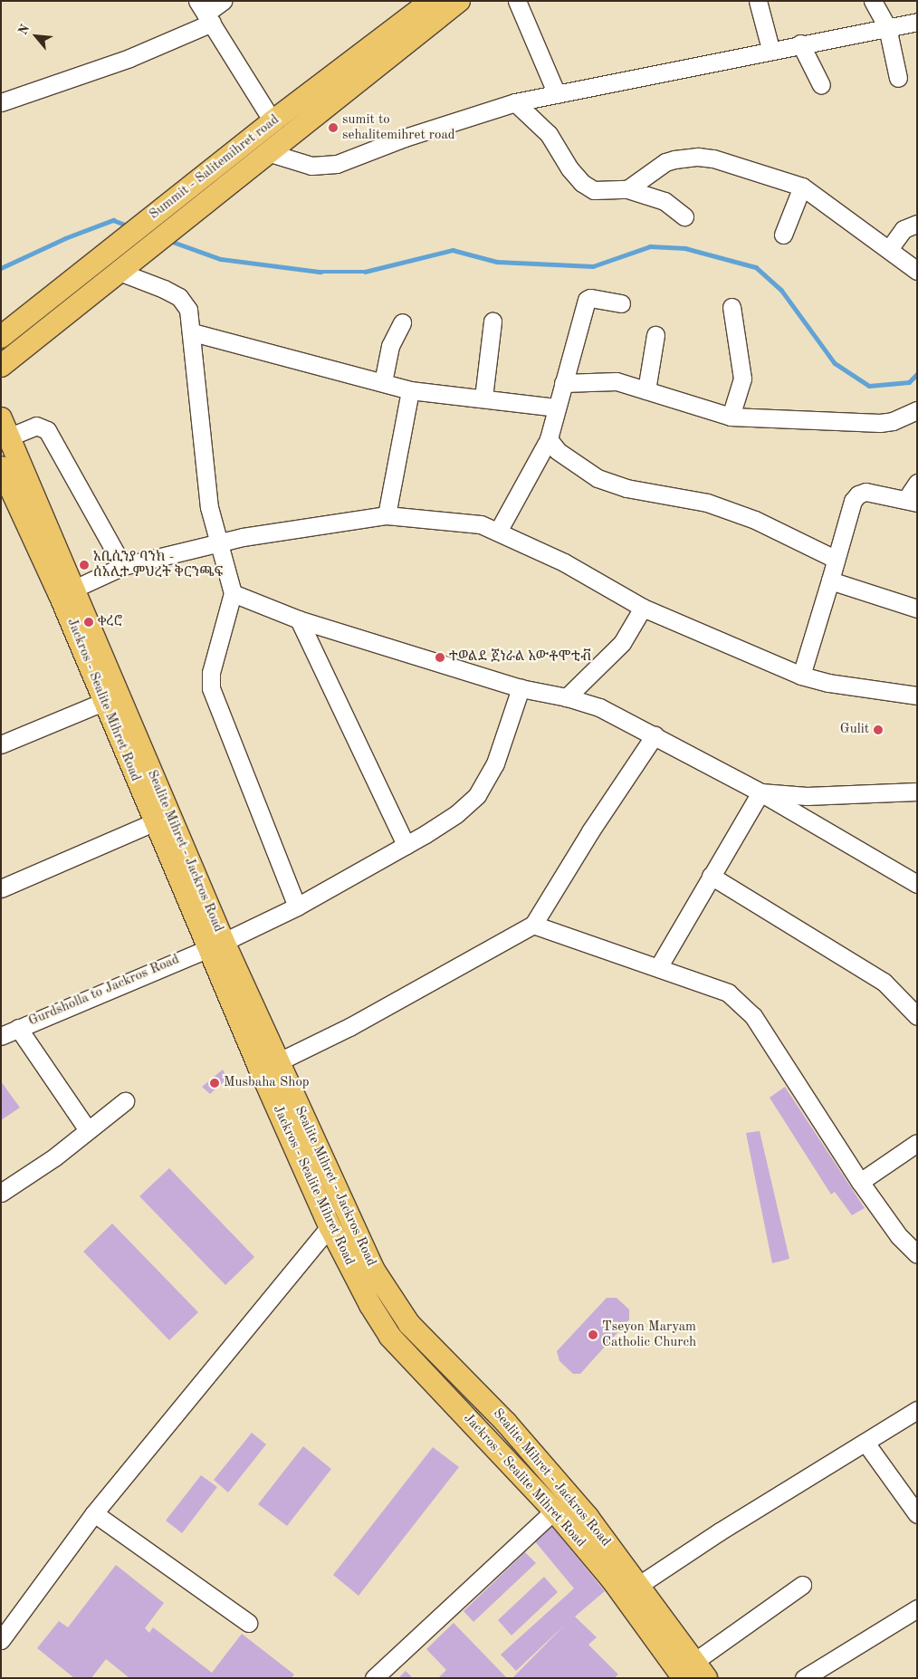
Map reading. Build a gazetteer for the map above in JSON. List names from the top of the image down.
{
  "streets": {
    "main road": ["Summit - Salitemihret road", "Jackros - Sealite Mihret Road", "Sealite Mihret - Jackros Road"],
    "street": ["Gurdsholla to Jackros Road"]
  },
  "crossings": [
    ["Jackros - Sealite Mihret Road", "Sealite Mihret - Jackros Road"],
    ["Jackros - Sealite Mihret Road", "Gurdsholla to Jackros Road"],
    ["Sealite Mihret - Jackros Road", "Gurdsholla to Jackros Road"]
  ],
  "places": [
    "sumit to sehalitemihret road",
    "አቢሲንያ ባንክ - ሰአሊተ ምህረት ቅርንጫፍ",
    "ቀረሮ",
    "ተወልደ ጀነራል አውቶሞቲቭ",
    "Gulit",
    "Musbaha Shop",
    "Tseyon Maryam Catholic Church"
  ],
  "north": "top left"
}
